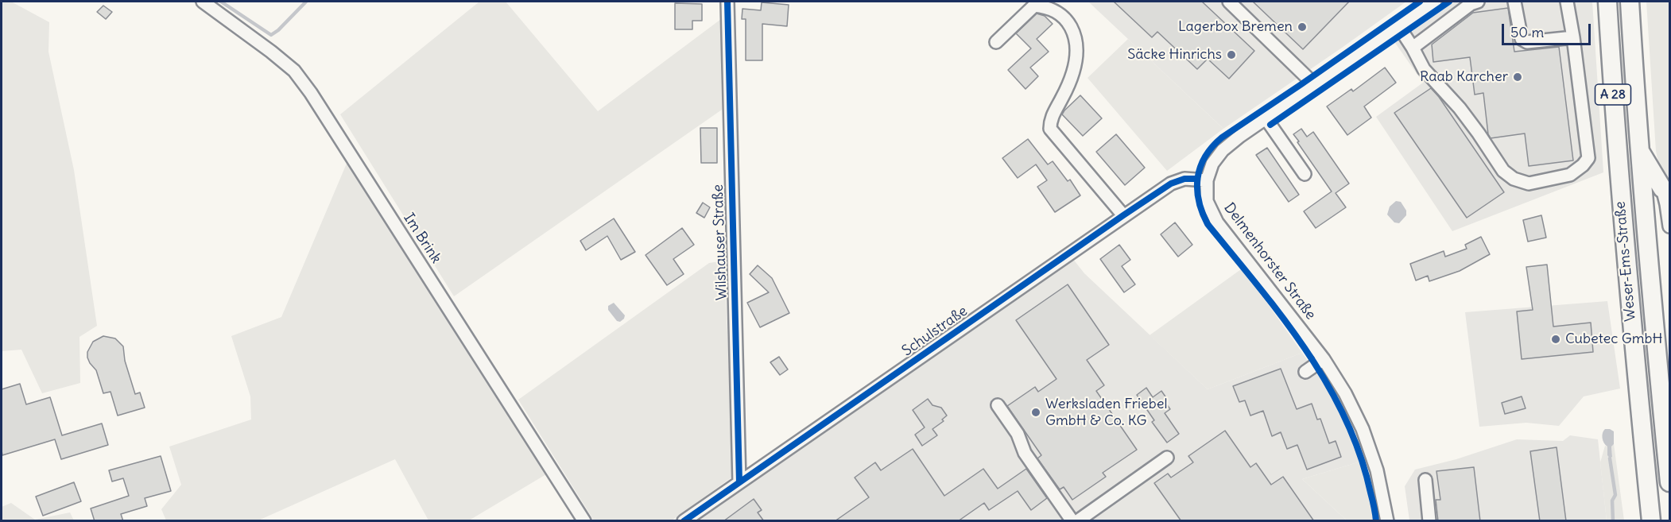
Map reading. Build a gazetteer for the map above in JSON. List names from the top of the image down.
{
  "streets": {
    "highway": ["A 28", "Weser-Ems-Straße"],
    "street": [
      "Im Brink",
      "Wilshauser Straße",
      "Delmenhorster Straße",
      "Schulstraße"
    ]
  },
  "crossings": [
    ["Wilshauser Straße", "Schulstraße"],
    ["Delmenhorster Straße", "Schulstraße"]
  ],
  "places": [
    "Lagerbox Bremen",
    "Säcke Hinrichs",
    "Raab Karcher",
    "Cubetec GmbH",
    "Werksladen Friebel GmbH & Co. KG"
  ],
  "scale_bar": "50 m"
}
